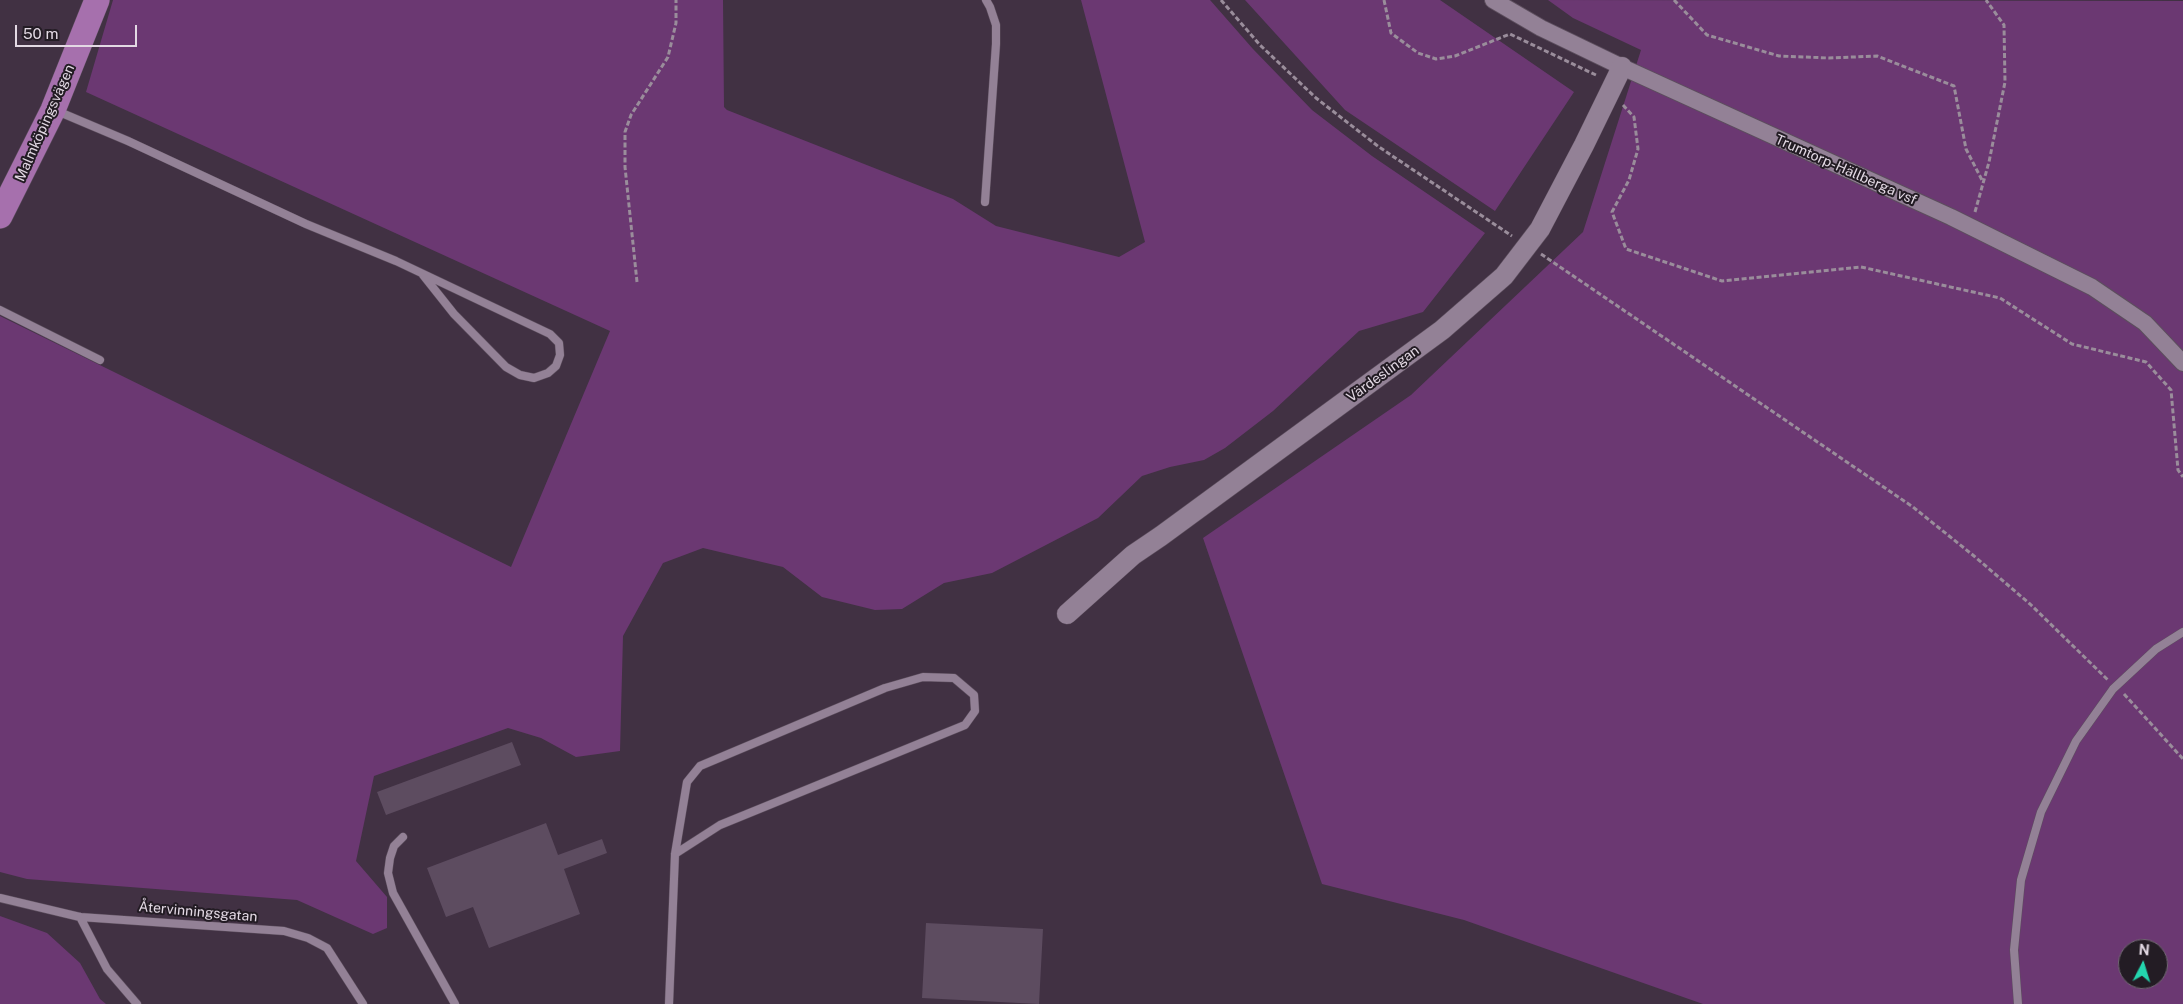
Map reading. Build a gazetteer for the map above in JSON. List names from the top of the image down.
{
  "streets": {
    "main road": ["Malmköpingsvägen"],
    "street": ["Trumtorp-Hällberga vsf", "Värdeslingan"],
    "lane": ["Återvinningsgatan"]
  },
  "crossings": [
    ["Trumtorp-Hällberga vsf", "Värdeslingan"]
  ],
  "scale_bar": "50 m",
  "north": "top"
}
